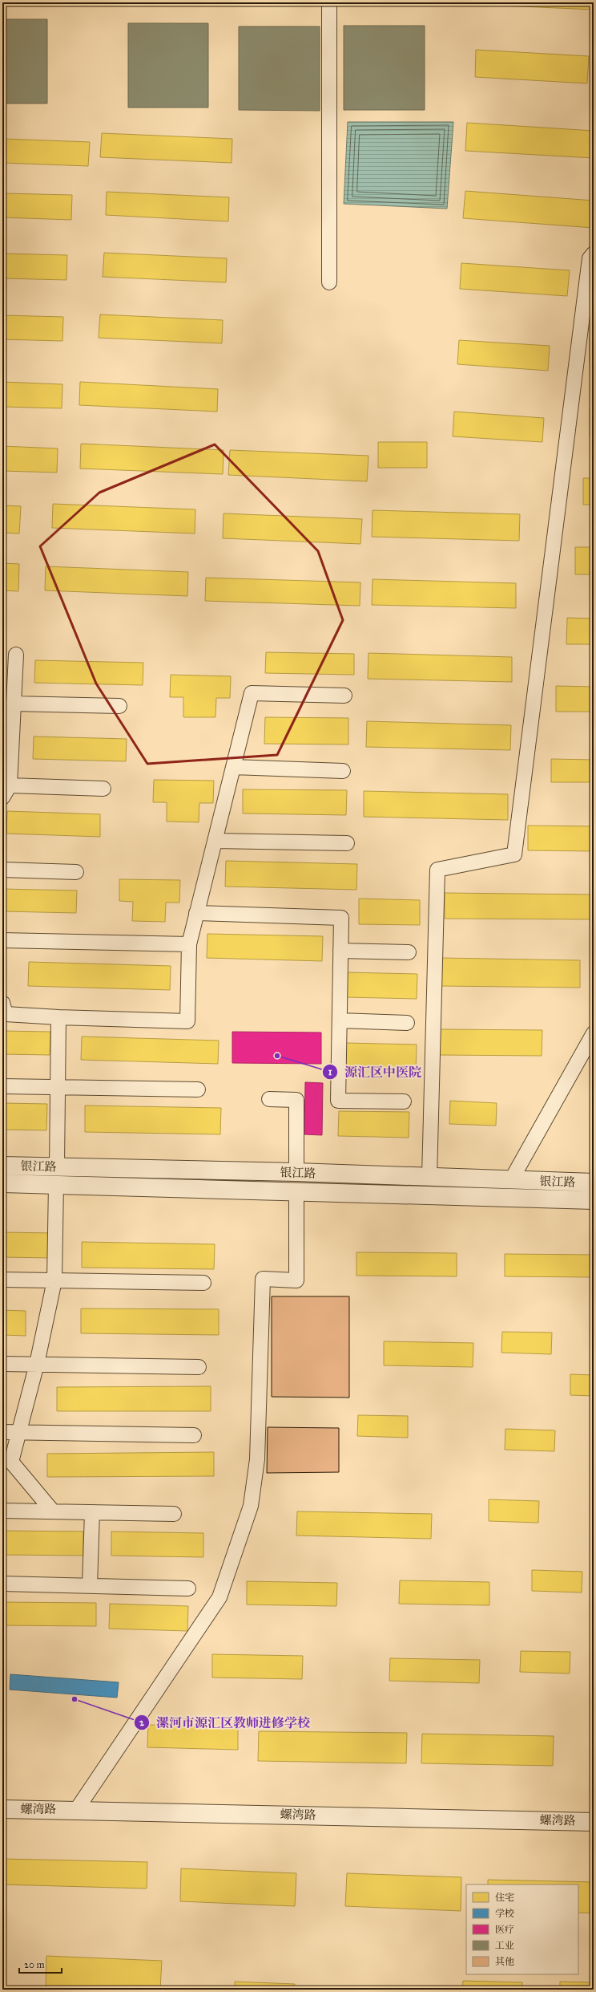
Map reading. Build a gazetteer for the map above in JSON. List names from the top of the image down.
{
  "streets": {
    "street": ["银江路", "螺湾路"]
  },
  "places": ["源汇区中医院", "漯河市源汇区教师进修学校"],
  "legend": [
    "住宅",
    "学校",
    "医疗",
    "工业",
    "其他"
  ],
  "scale_bar": "20 m"
}
